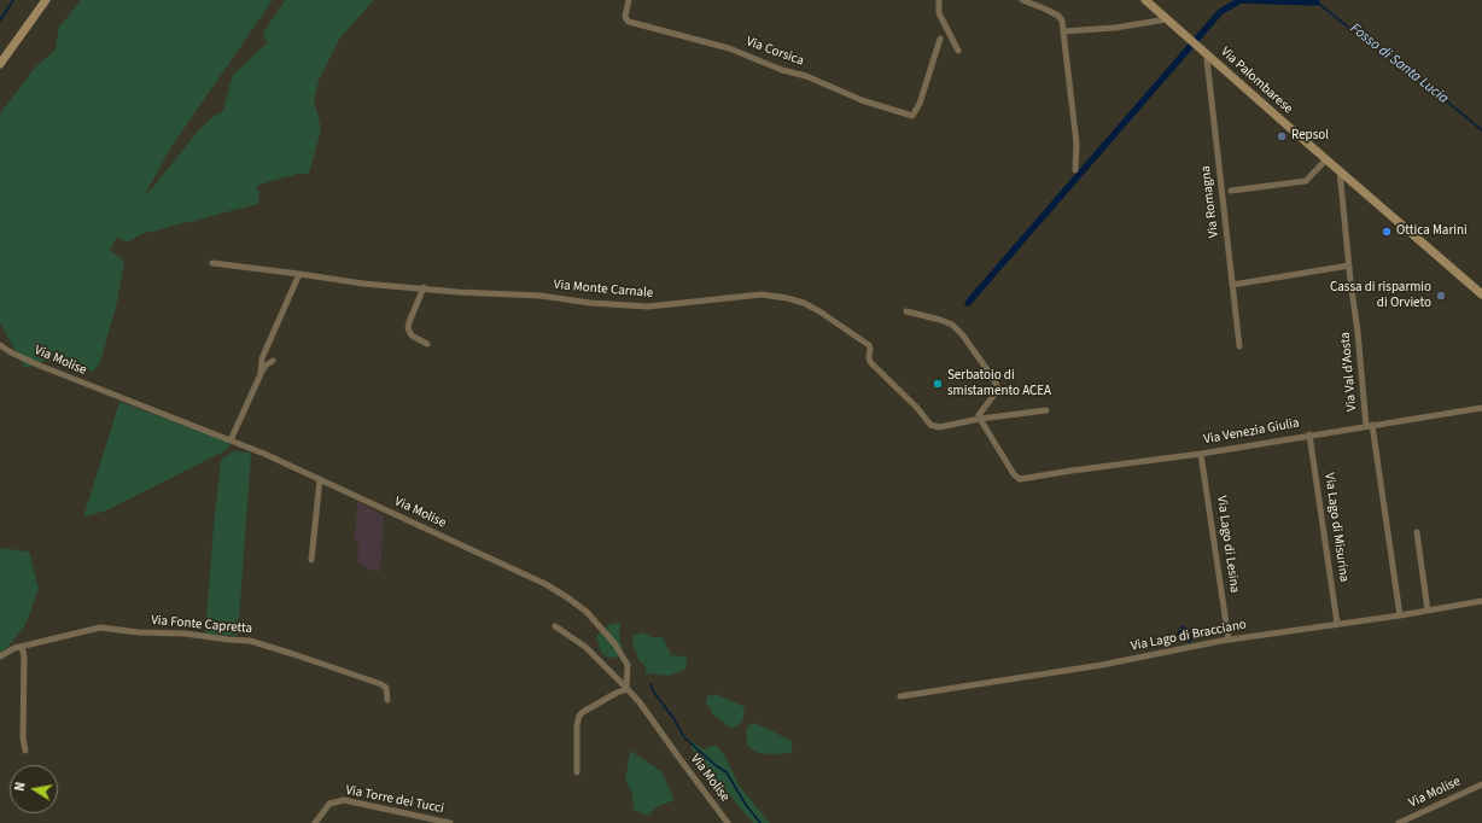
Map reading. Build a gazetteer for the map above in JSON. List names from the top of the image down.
{
  "streets": {
    "main road": ["Via Palombarese"],
    "street": [
      "Via Corsica",
      "Via Romagna",
      "Via Monte Carnale",
      "Via Molise",
      "Via Val d'Aosta",
      "Via Venezia Giulia",
      "Via Lago di Misurina",
      "Via Lago di Lesina",
      "Via Fonte Capretta",
      "Via Lago di Bracciano",
      "Via Torre dei Tucci"
    ]
  },
  "crossings": [
    ["Via Palombarese", "Via Romagna"],
    ["Via Palombarese", "Via Val d'Aosta"],
    ["Via Monte Carnale", "Via Venezia Giulia"],
    ["Via Val d'Aosta", "Via Venezia Giulia"],
    ["Via Val d'Aosta", "Via Lago di Bracciano"],
    ["Via Venezia Giulia", "Via Lago di Misurina"],
    ["Via Venezia Giulia", "Via Lago di Lesina"],
    ["Via Lago di Misurina", "Via Lago di Bracciano"],
    ["Via Lago di Lesina", "Via Lago di Bracciano"]
  ],
  "water": ["Fosso di Santa Lucia"],
  "places": [
    "Repsol",
    "Ottica Marini",
    "Cassa di risparmio di Orvieto",
    "Serbatoio di smistamento ACEA"
  ],
  "north": "left"
}
